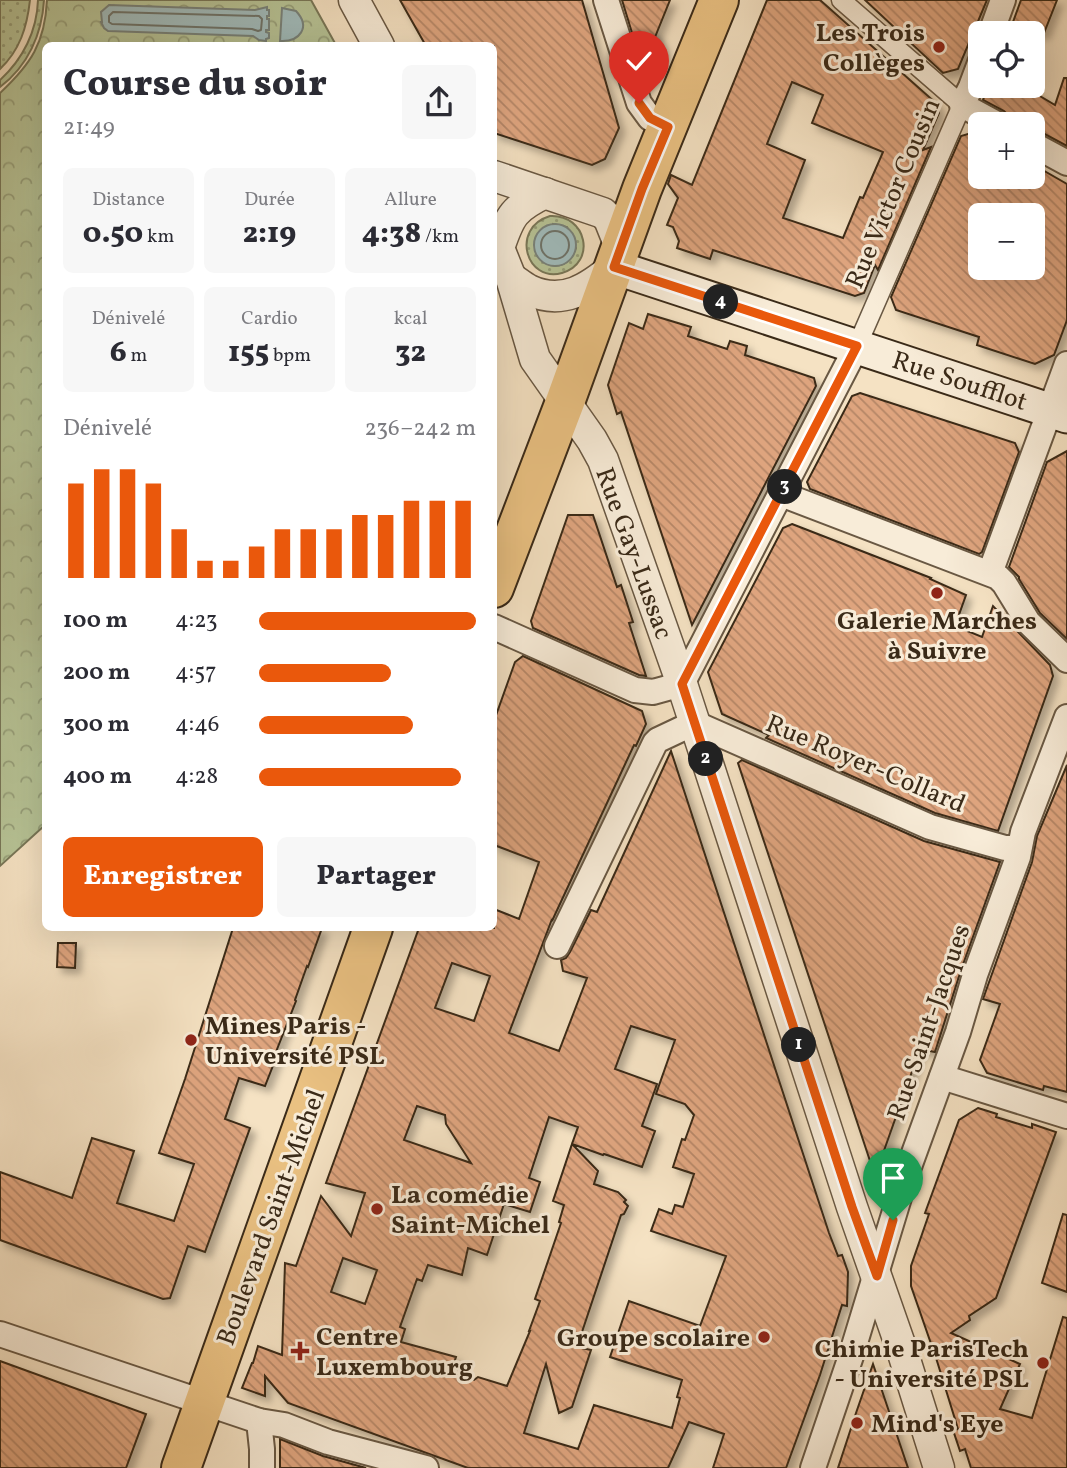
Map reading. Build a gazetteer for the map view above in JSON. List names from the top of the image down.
{
  "streets": {
    "main road": ["Rue Soufflot", "Boulevard Saint-Michel"],
    "street": [
      "Rue Victor Cousin",
      "Rue Gay-Lussac",
      "Rue Royer-Collard",
      "Rue Saint-Jacques"
    ]
  },
  "crossings": [
    ["Rue Victor Cousin", "Rue Soufflot"],
    ["Rue Gay-Lussac", "Rue Royer-Collard"],
    ["Rue Gay-Lussac", "Rue Saint-Jacques"],
    ["Rue Royer-Collard", "Rue Saint-Jacques"]
  ],
  "places": {
    "other": [
      "Les Trois Collèges",
      "Galerie Marches à Suivre",
      "Mines Paris - Université PSL",
      "La comédie Saint-Michel",
      "Groupe scolaire",
      "Chimie ParisTech - Université PSL",
      "Mind's Eye"
    ],
    "health": ["Centre Luxembourg"]
  },
  "page": {
    "map_buttons": ["+", "−"],
    "heading": ["Course du soir", "21:49"],
    "stats": [
      ["Distance", "0.50 km"],
      ["Durée", "2:19"],
      ["Allure", "4:38 /km"],
      ["Dénivelé", "6 m"],
      ["Cardio", "155 bpm"],
      ["kcal", "32"]
    ],
    "pins": [
      "4",
      "3",
      "2",
      "1"
    ],
    "chart": ["Dénivelé", "236–242 m"],
    "list": [
      {
        "name": "100 m",
        "note": "4:23"
      },
      {
        "name": "200 m",
        "note": "4:57"
      },
      {
        "name": "300 m",
        "note": "4:46"
      },
      {
        "name": "400 m",
        "note": "4:28"
      }
    ],
    "buttons": ["Enregistrer", "Partager"]
  }
}
